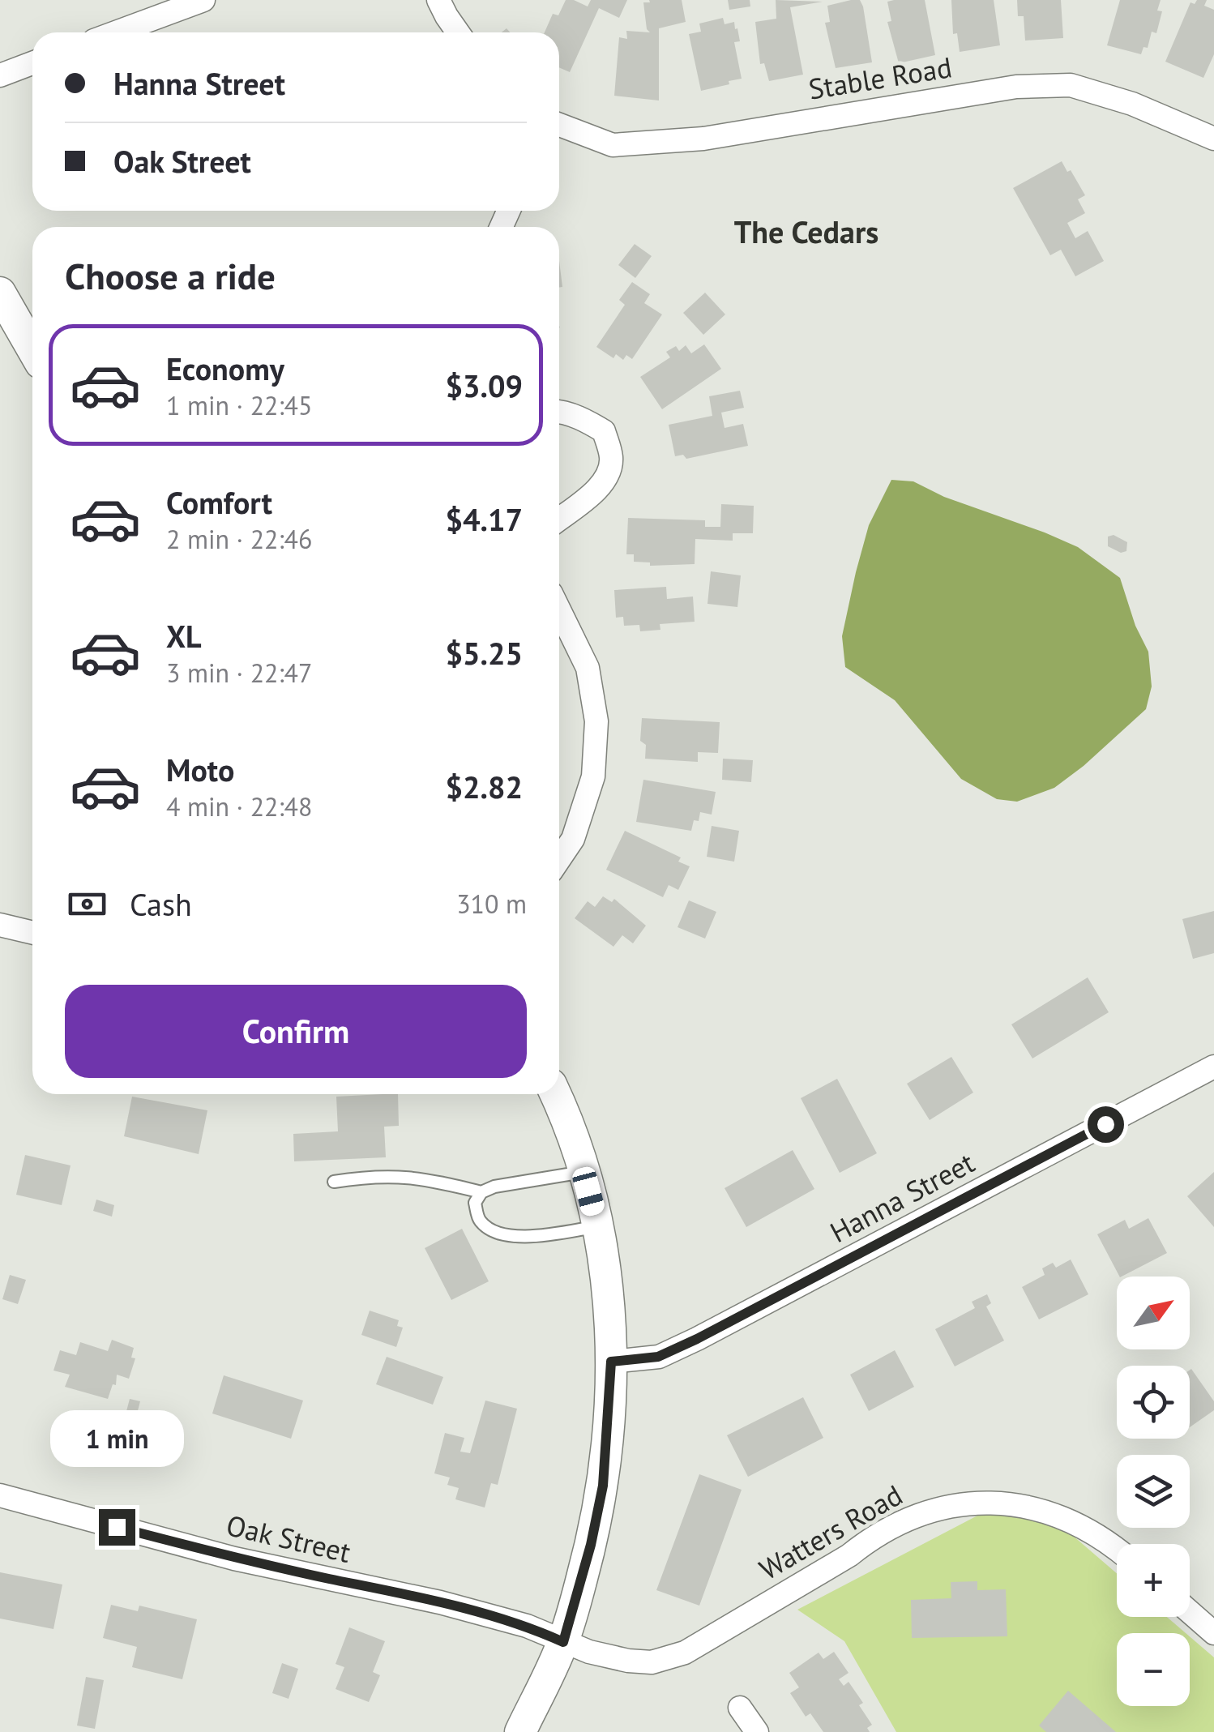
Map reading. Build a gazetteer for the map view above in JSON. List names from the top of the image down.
{
  "streets": {
    "street": [
      "Stable Road",
      "Hanna Street",
      "Watters Road",
      "Oak Street"
    ]
  },
  "crossings": [
    ["Watters Road", "Oak Street"]
  ],
  "districts": ["The Cedars"],
  "north": "top right",
  "page": {
    "banner": ["Hanna Street", "Oak Street"],
    "heading": "Choose a ride",
    "list": [
      {
        "name": "Economy",
        "note": "1 min · 22:45",
        "value": "$3.09"
      },
      {
        "name": "Comfort",
        "note": "2 min · 22:46",
        "value": "$4.17"
      },
      {
        "name": "XL",
        "note": "3 min · 22:47",
        "value": "$5.25"
      },
      {
        "name": "Moto",
        "note": "4 min · 22:48",
        "value": "$2.82"
      }
    ],
    "pay": ["Cash", "310 m"],
    "buttons": "Confirm",
    "map_buttons": ["+", "−"],
    "bubble": "1 min"
  }
}
